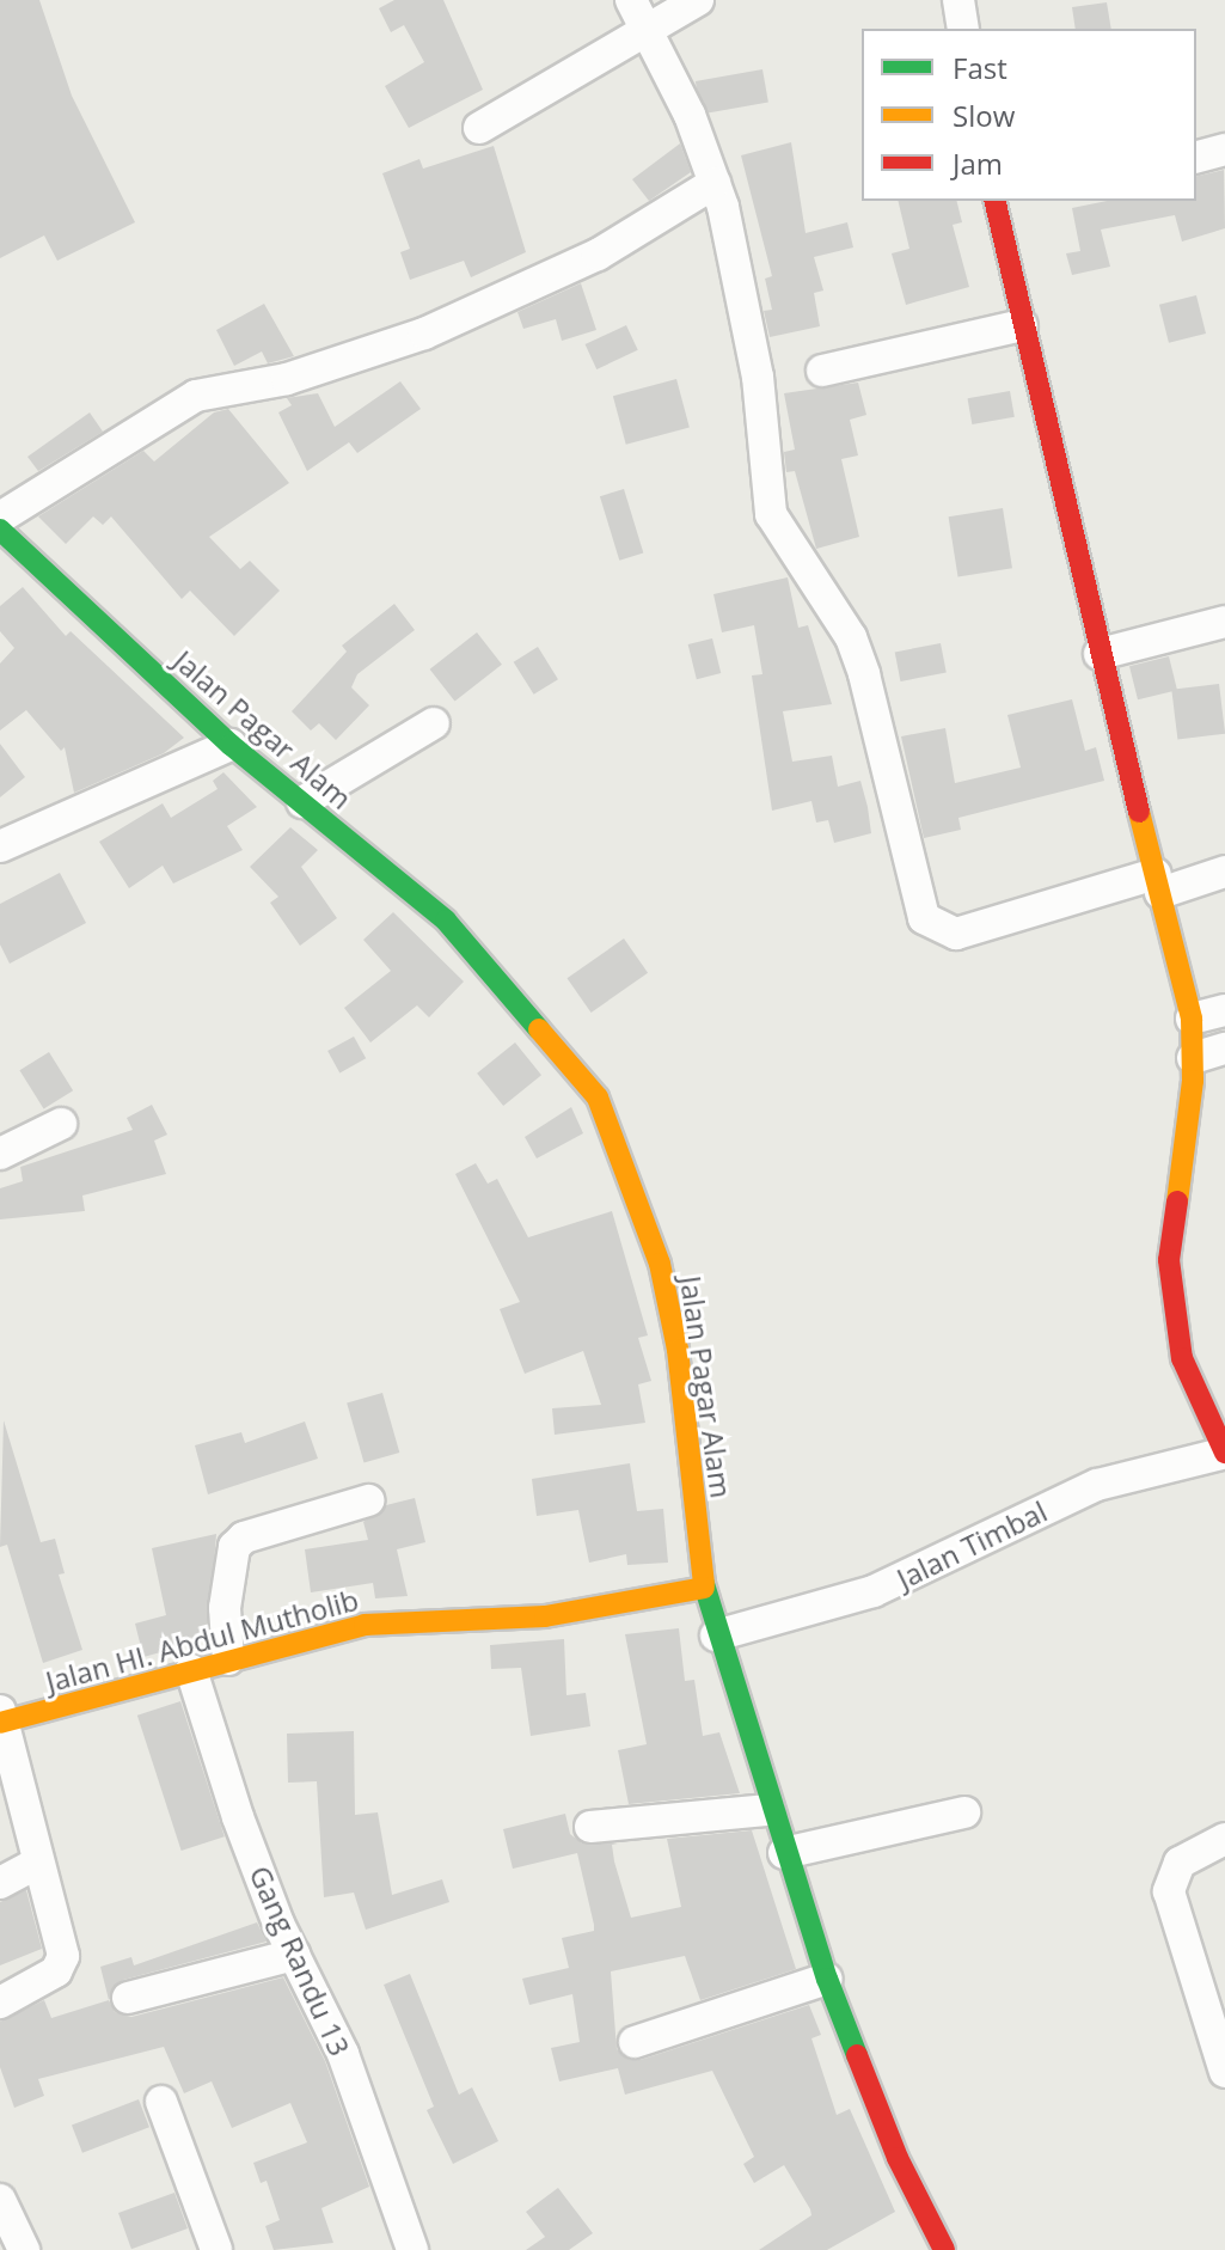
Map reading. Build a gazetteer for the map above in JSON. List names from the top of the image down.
{
  "streets": {
    "street": [
      "Jalan Pagar Alam",
      "Jalan Timbal",
      "Jalan HI. Abdul Mutholib",
      "Gang Randu 13"
    ]
  },
  "crossings": [
    ["Jalan Pagar Alam", "Jalan Timbal"],
    ["Jalan Pagar Alam", "Jalan HI. Abdul Mutholib"],
    ["Jalan HI. Abdul Mutholib", "Gang Randu 13"]
  ],
  "legend": ["Fast", "Slow", "Jam"]
}
